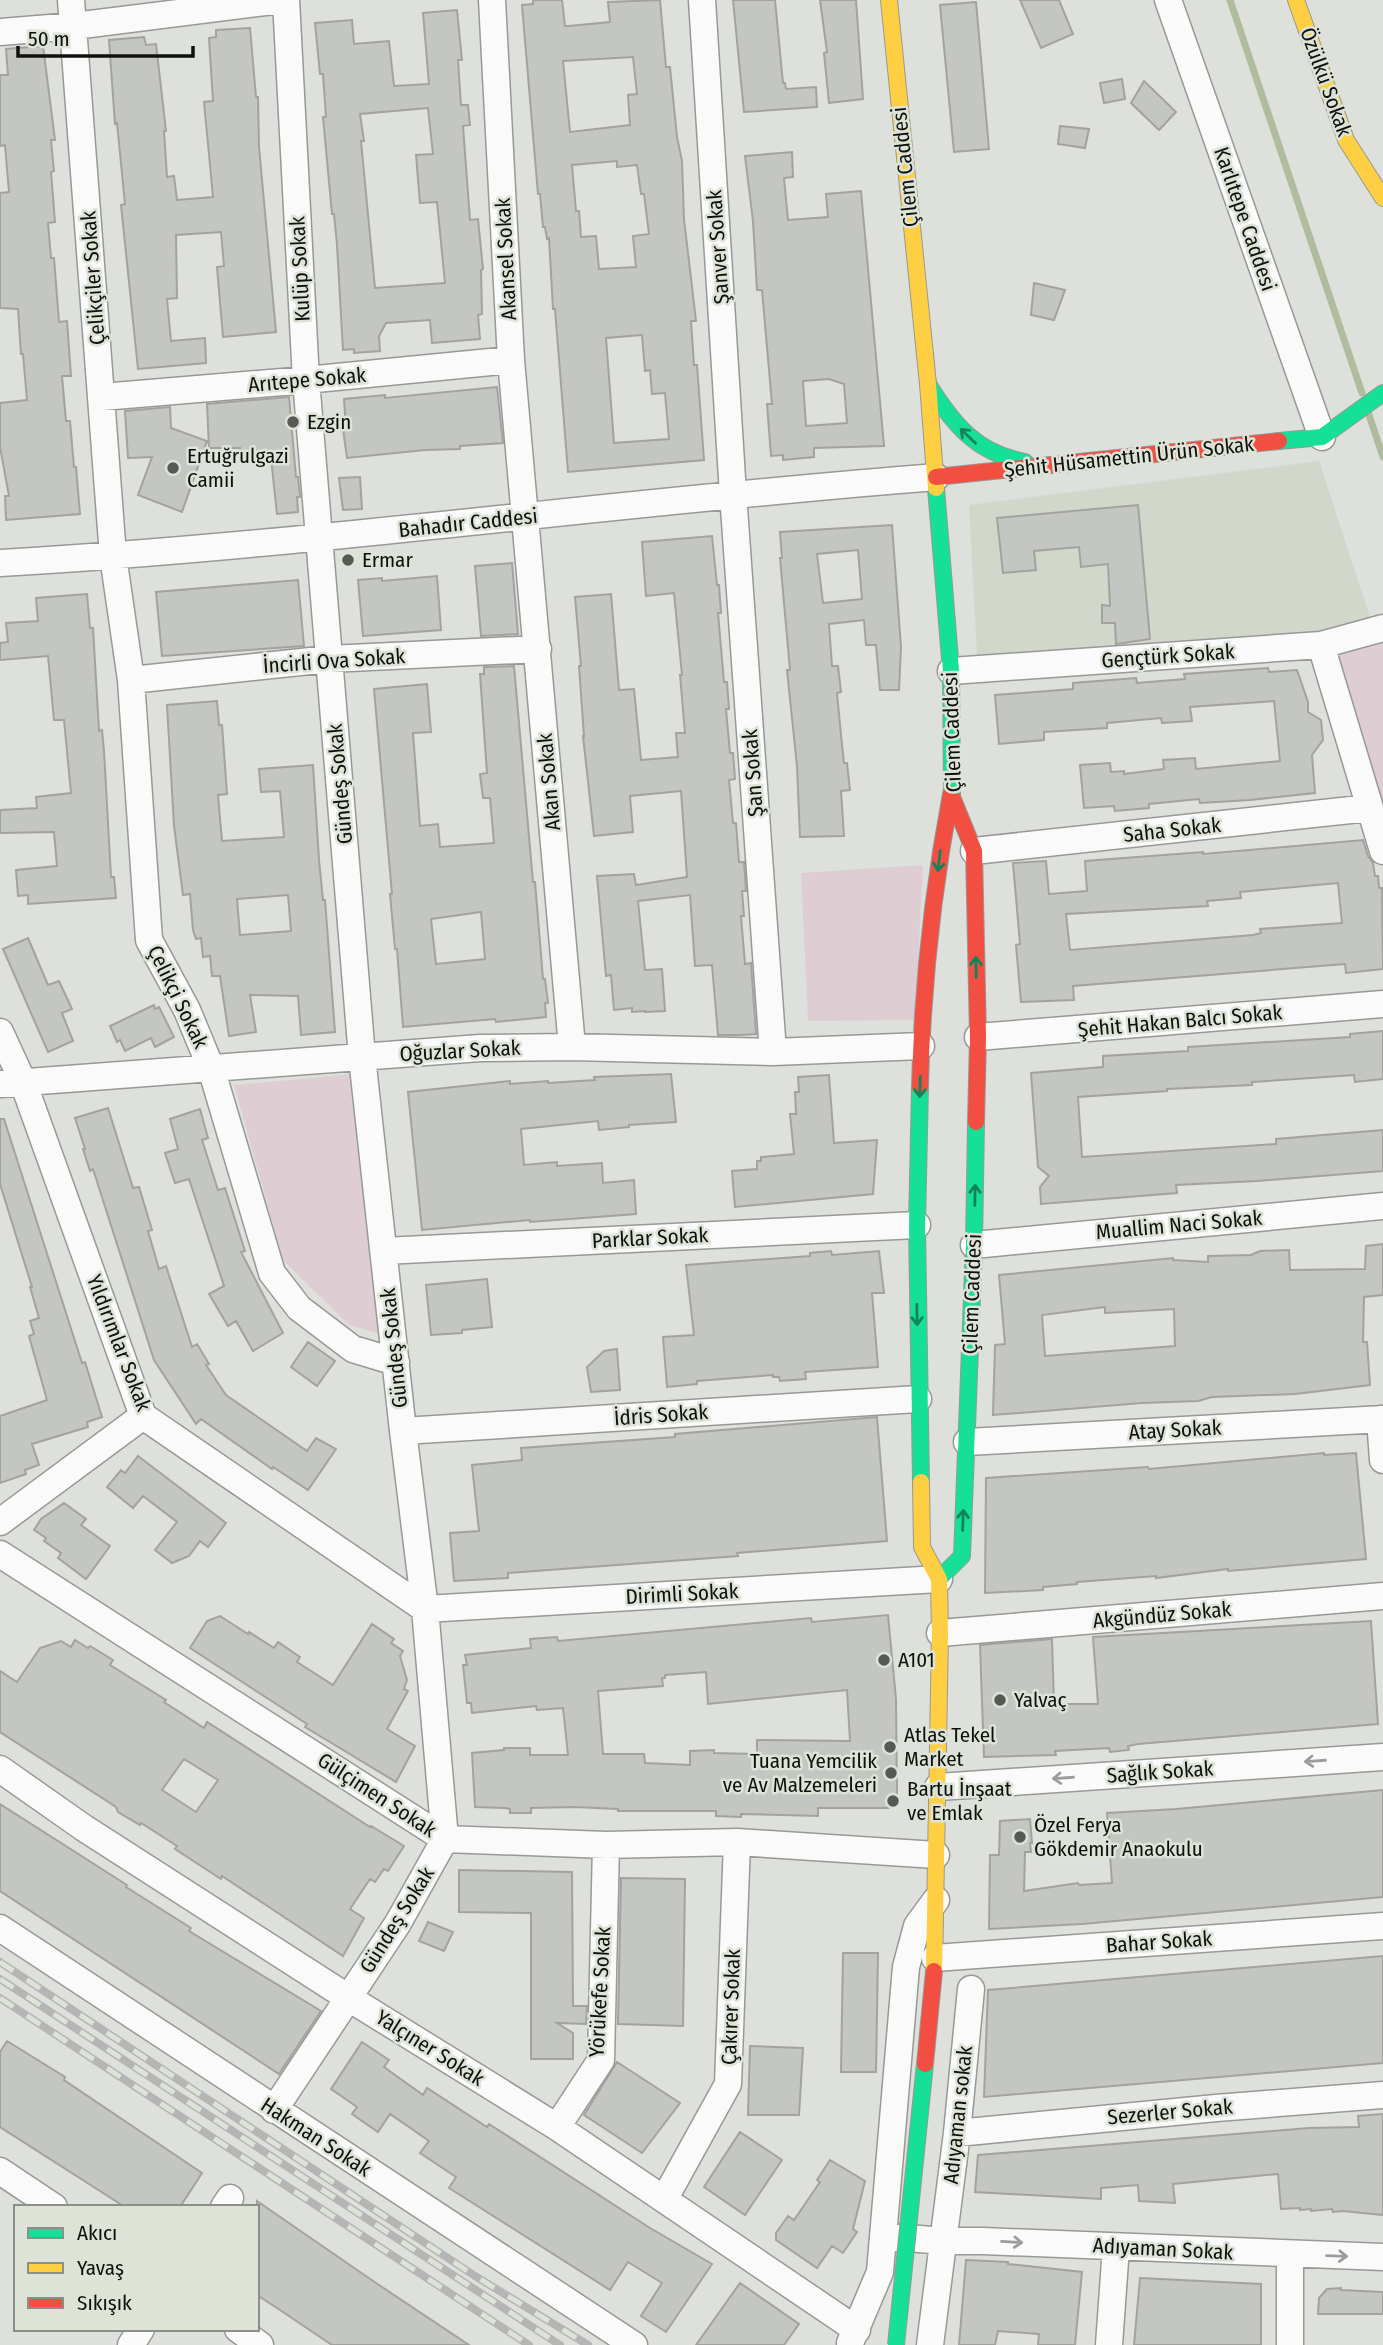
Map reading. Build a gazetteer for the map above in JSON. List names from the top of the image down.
{
  "streets": {
    "main road": ["Özülkü Sokak", "Çilem Caddesi", "Şehit Hüsamettin Ürün Sokak"],
    "street": [
      "Karlıtepe Caddesi",
      "Şanver Sokak",
      "Akansel Sokak",
      "Kulüp Sokak",
      "Çelikçiler Sokak",
      "Arıtepe Sokak",
      "Bahadır Caddesi",
      "Gençtürk Sokak",
      "İncirli Ova Sokak",
      "Şan Sokak",
      "Akan Sokak",
      "Gündeş Sokak",
      "Saha Sokak",
      "Çelikçi Sokak",
      "Şehit Hakan Balcı Sokak",
      "Oğuzlar Sokak",
      "Muallim Naci Sokak",
      "Parklar Sokak",
      "Yıldırımlar Sokak",
      "İdris Sokak",
      "Atay Sokak",
      "Dirimli Sokak",
      "Akgündüz Sokak",
      "Sağlık Sokak",
      "Gülçimen Sokak",
      "Bahar Sokak",
      "Yörükefe Sokak",
      "Çakırer Sokak",
      "Yalçıner Sokak",
      "Sezerler Sokak",
      "Adıyaman sokak",
      "Hakman Sokak",
      "Adıyaman Sokak"
    ]
  },
  "crossings": [
    ["Çilem Caddesi", "Şehit Hüsamettin Ürün Sokak"],
    ["Çilem Caddesi", "Bahadır Caddesi"],
    ["Çilem Caddesi", "Gençtürk Sokak"],
    ["Çilem Caddesi", "Saha Sokak"],
    ["Çilem Caddesi", "Şehit Hakan Balcı Sokak"],
    ["Çilem Caddesi", "Muallim Naci Sokak"],
    ["Çilem Caddesi", "Atay Sokak"],
    ["Çilem Caddesi", "Dirimli Sokak"],
    ["Karlıtepe Caddesi", "Şehit Hüsamettin Ürün Sokak"],
    ["Şanver Sokak", "Bahadır Caddesi"],
    ["Şanver Sokak", "Şan Sokak"],
    ["Akansel Sokak", "Arıtepe Sokak"],
    ["Akansel Sokak", "Bahadır Caddesi"],
    ["Akansel Sokak", "Akan Sokak"],
    ["Kulüp Sokak", "Arıtepe Sokak"],
    ["Kulüp Sokak", "Bahadır Caddesi"],
    ["Kulüp Sokak", "Gündeş Sokak"],
    ["Çelikçiler Sokak", "Arıtepe Sokak"],
    ["Çelikçiler Sokak", "Bahadır Caddesi"],
    ["Çelikçiler Sokak", "Çelikçi Sokak"],
    ["Şehit Hüsamettin Ürün Sokak", "Bahadır Caddesi"],
    ["Bahadır Caddesi", "Şan Sokak"],
    ["Bahadır Caddesi", "Akan Sokak"],
    ["Bahadır Caddesi", "Gündeş Sokak"],
    ["Bahadır Caddesi", "Çelikçi Sokak"],
    ["İncirli Ova Sokak", "Akan Sokak"],
    ["İncirli Ova Sokak", "Gündeş Sokak"],
    ["İncirli Ova Sokak", "Çelikçi Sokak"],
    ["Şan Sokak", "Oğuzlar Sokak"],
    ["Akan Sokak", "Oğuzlar Sokak"],
    ["Gündeş Sokak", "Çelikçi Sokak"],
    ["Gündeş Sokak", "Oğuzlar Sokak"],
    ["Gündeş Sokak", "Parklar Sokak"],
    ["Gündeş Sokak", "Yıldırımlar Sokak"],
    ["Gündeş Sokak", "İdris Sokak"],
    ["Gündeş Sokak", "Dirimli Sokak"],
    ["Gündeş Sokak", "Gülçimen Sokak"],
    ["Gündeş Sokak", "Yalçıner Sokak"],
    ["Gündeş Sokak", "Hakman Sokak"],
    ["Çelikçi Sokak", "Oğuzlar Sokak"],
    ["Oğuzlar Sokak", "Yıldırımlar Sokak"],
    ["Yıldırımlar Sokak", "Dirimli Sokak"],
    ["Gülçimen Sokak", "Yörükefe Sokak"],
    ["Gülçimen Sokak", "Çakırer Sokak"],
    ["Yörükefe Sokak", "Yalçıner Sokak"],
    ["Çakırer Sokak", "Yalçıner Sokak"],
    ["Sezerler Sokak", "Adıyaman sokak"],
    ["Adıyaman sokak", "Adıyaman Sokak"]
  ],
  "one_way": ["Sağlık Sokak", "Adıyaman Sokak"],
  "places": [
    "Ezgin",
    "Ertuğrulgazi Camii",
    "Ermar",
    "A101",
    "Yalvaç",
    "Atlas Tekel Market",
    "Tuana Yemcilik ve Av Malzemeleri",
    "Bartu İnşaat ve Emlak",
    "Özel Ferya Gökdemir Anaokulu"
  ],
  "legend": ["Akıcı", "Yavaş", "Sıkışık"],
  "scale_bar": "50 m"
}
